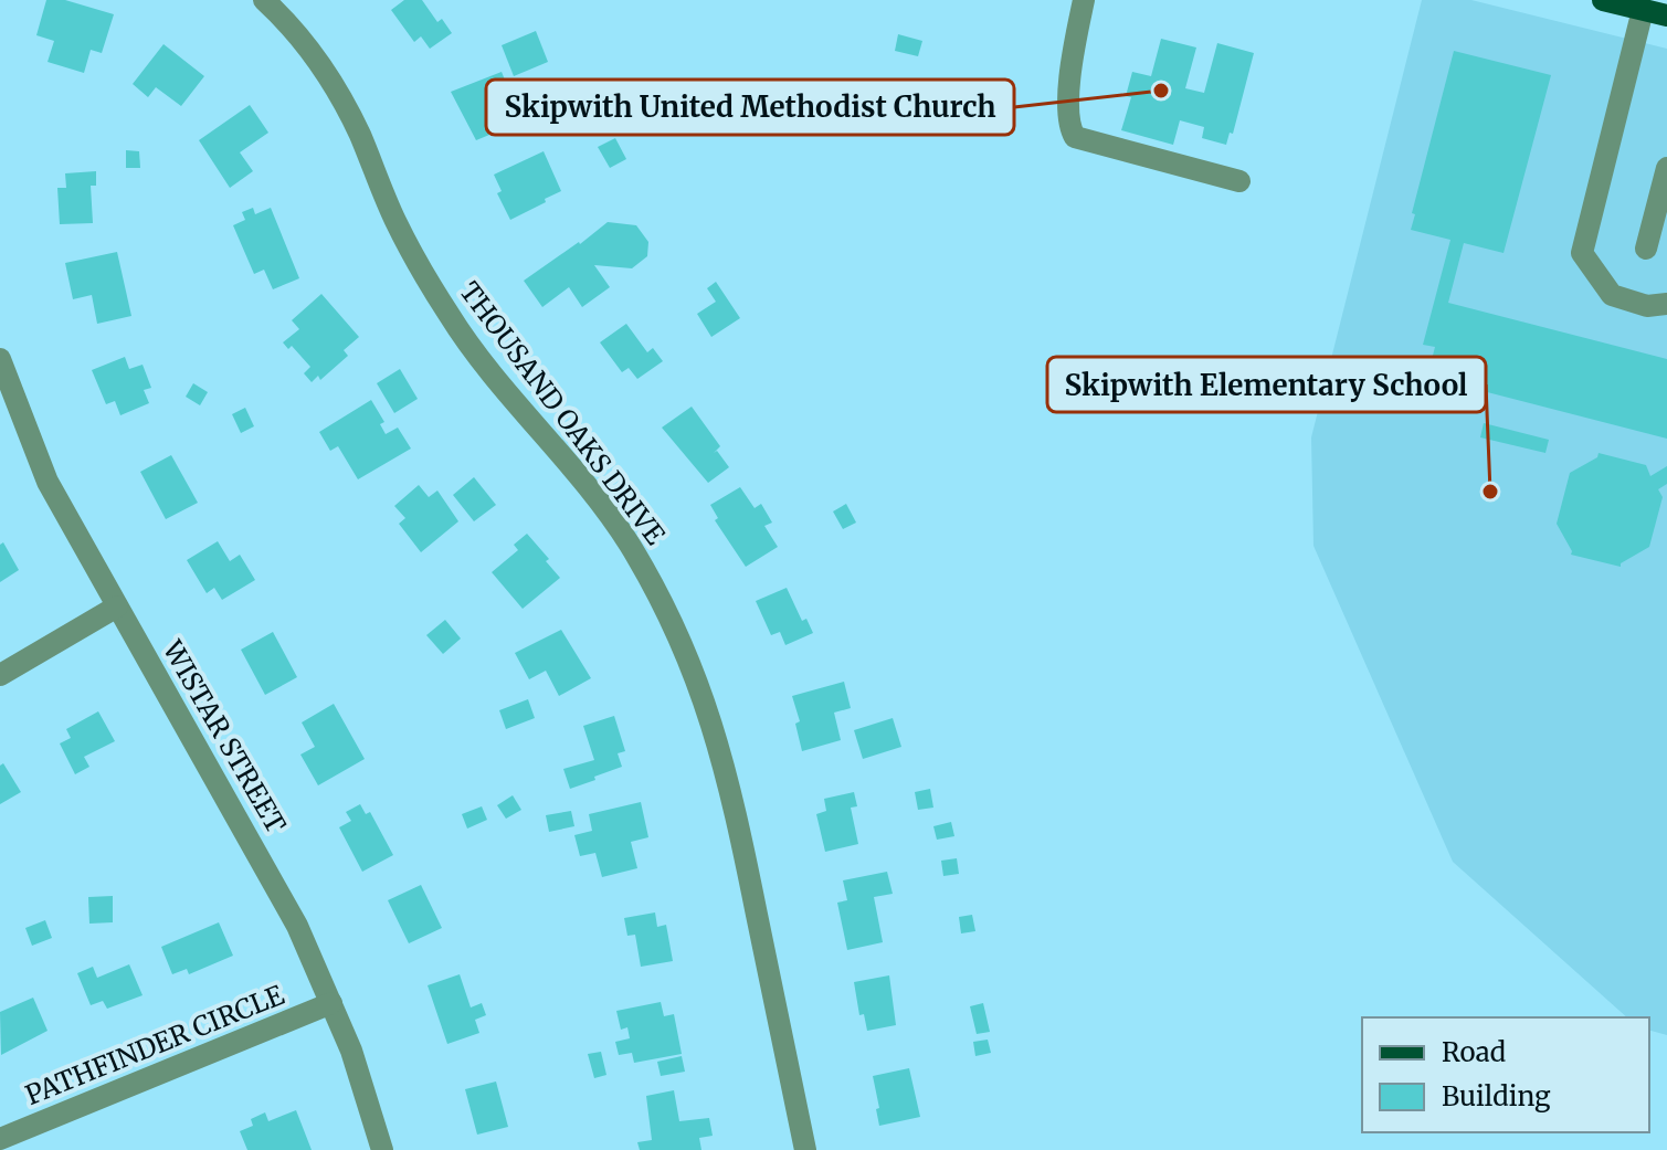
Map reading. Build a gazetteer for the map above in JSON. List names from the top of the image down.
{
  "streets": {
    "street": ["THOUSAND OAKS DRIVE", "WISTAR STREET", "PATHFINDER CIRCLE"]
  },
  "crossings": [
    ["WISTAR STREET", "PATHFINDER CIRCLE"]
  ],
  "places": ["Skipwith United Methodist Church", "Skipwith Elementary School"],
  "legend": ["Road", "Building"]
}
